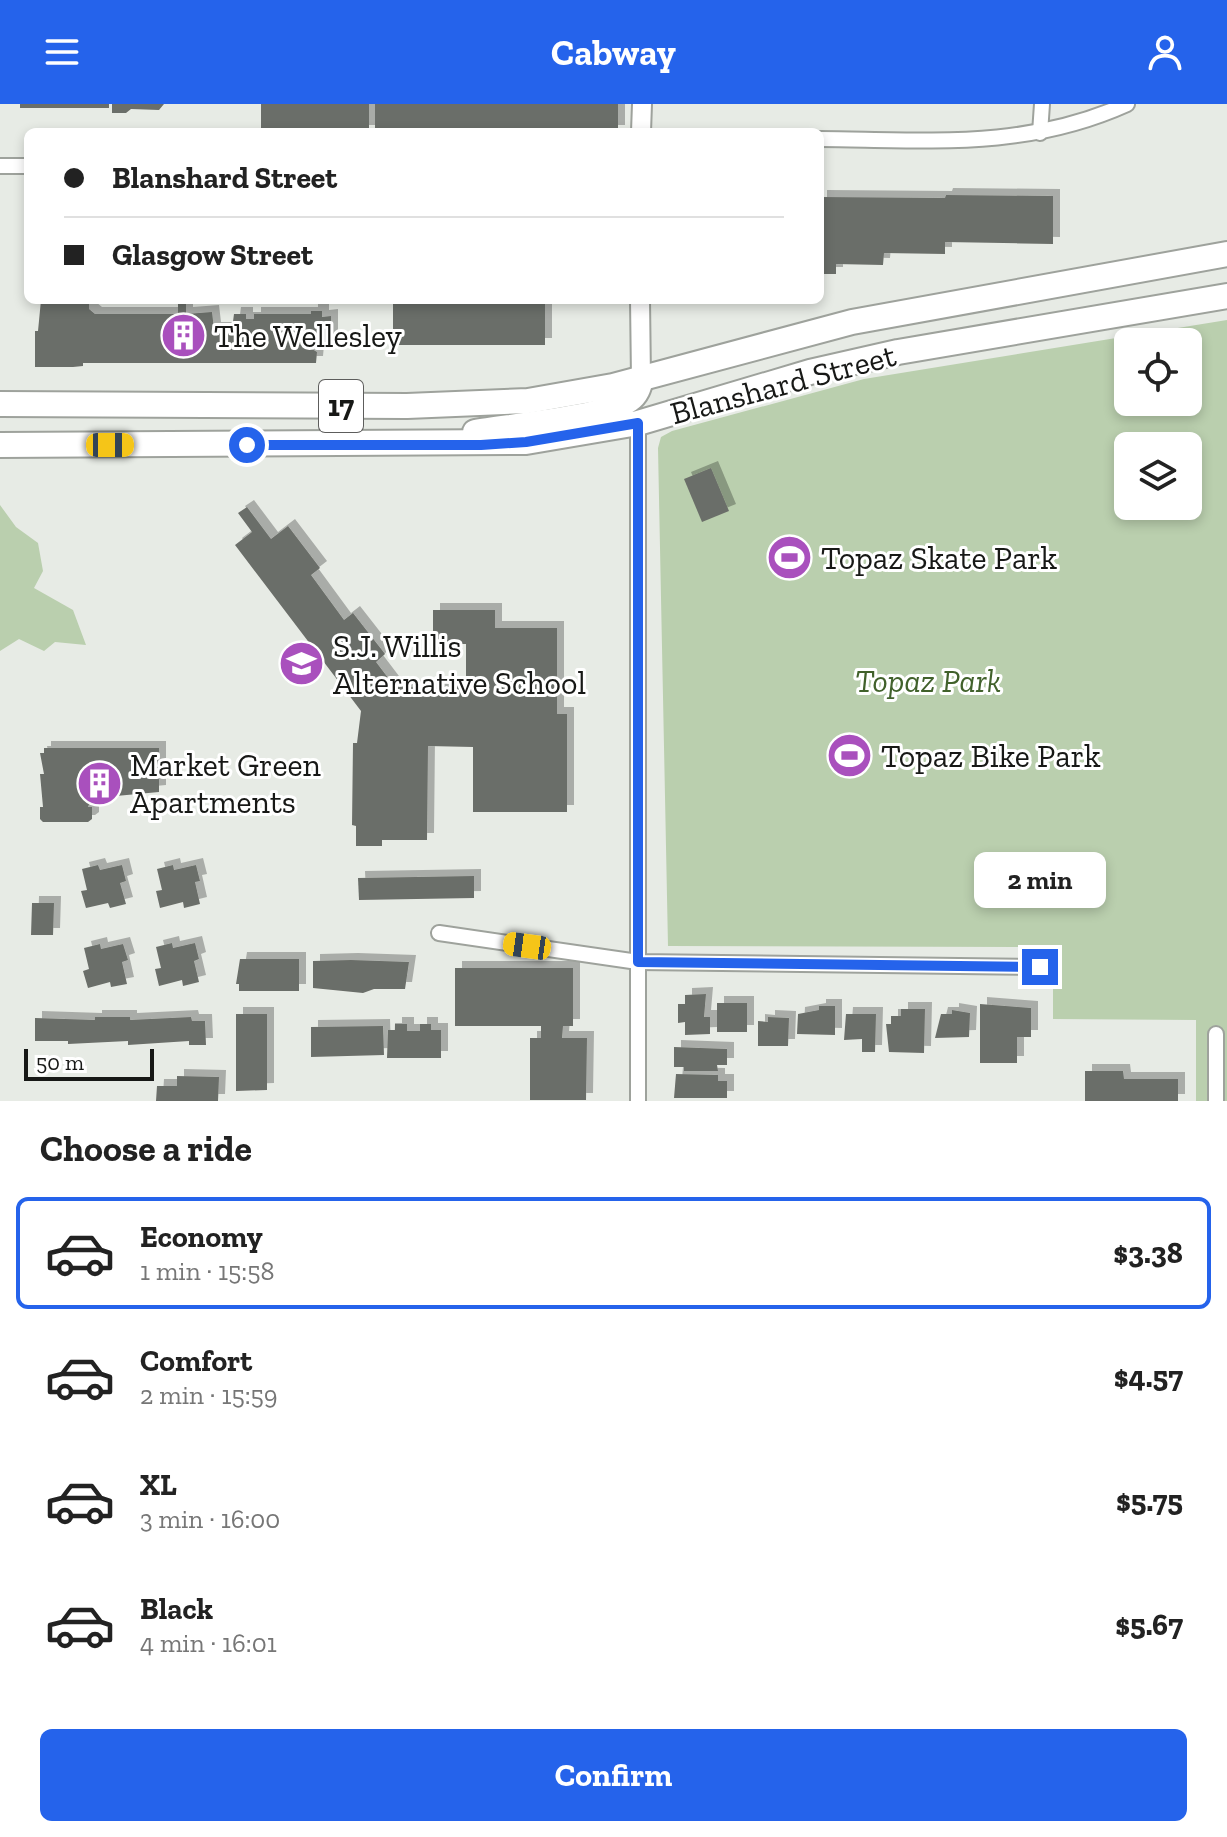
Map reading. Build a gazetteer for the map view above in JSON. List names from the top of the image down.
{
  "streets": {
    "main road": ["Blanshard Street", "17"]
  },
  "parks": ["Topaz Park"],
  "places": {
    "building": ["The Wellesley", "Market Green Apartments"],
    "sports": ["Topaz Skate Park", "Topaz Bike Park"],
    "school or university": ["S.J. Willis Alternative School"]
  },
  "scale_bar": "50 m",
  "page": {
    "header": "Cabway",
    "banner": ["Blanshard Street", "Glasgow Street"],
    "bubble": "2 min",
    "scale": "50 m",
    "heading": "Choose a ride",
    "list": [
      {
        "name": "Economy",
        "note": "1 min · 15:58",
        "value": "$3.38"
      },
      {
        "name": "Comfort",
        "note": "2 min · 15:59",
        "value": "$4.57"
      },
      {
        "name": "XL",
        "note": "3 min · 16:00",
        "value": "$5.75"
      },
      {
        "name": "Black",
        "note": "4 min · 16:01",
        "value": "$5.67"
      }
    ],
    "buttons": "Confirm"
  }
}
